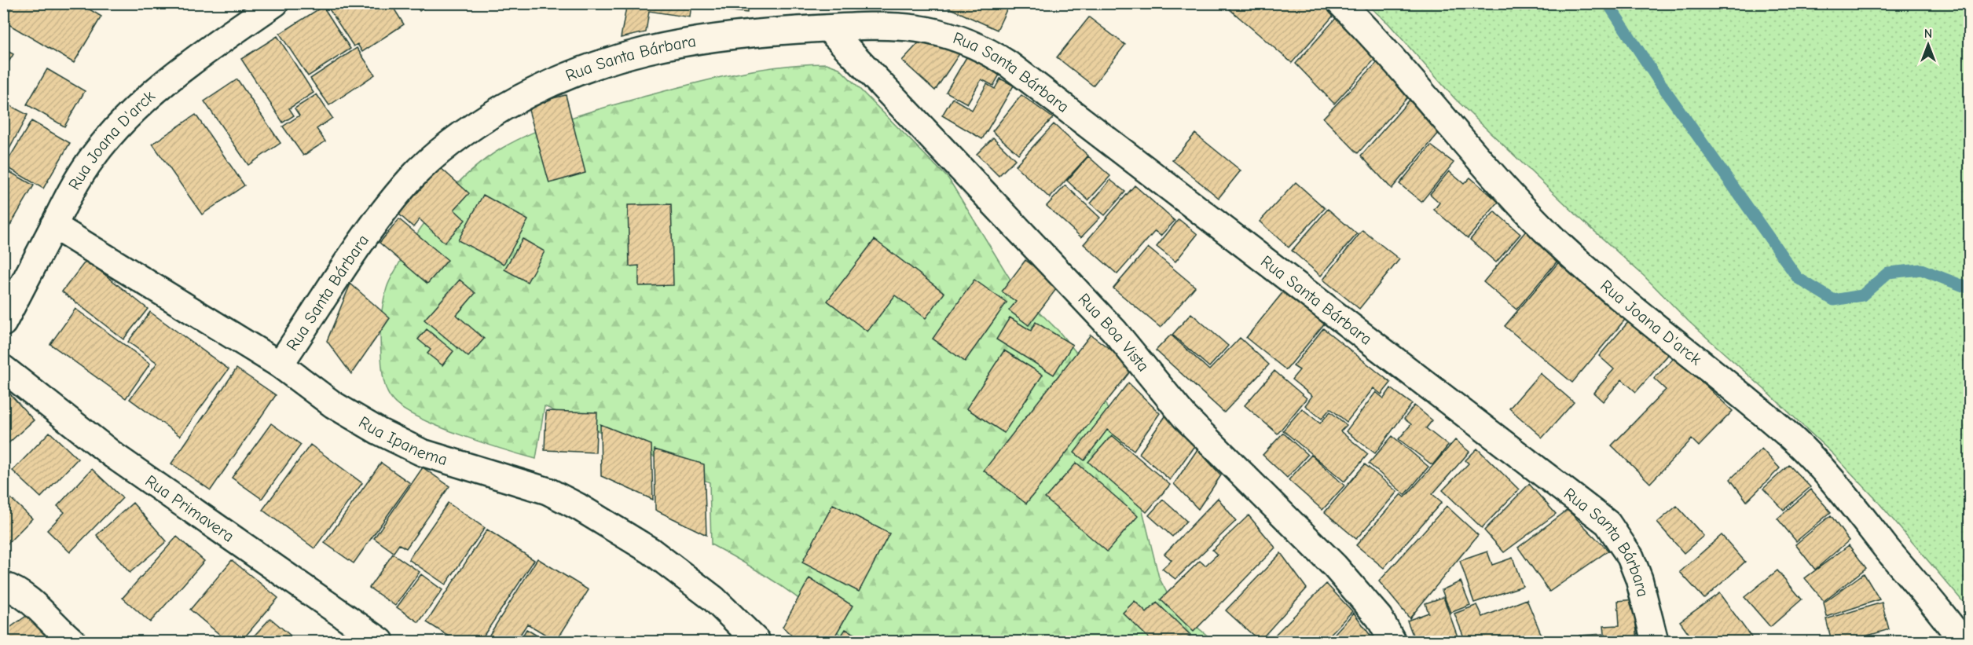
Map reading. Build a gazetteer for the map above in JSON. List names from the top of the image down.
{
  "streets": {
    "street": [
      "Rua Santa Bárbara",
      "Rua Joana D'arck",
      "Rua Boa Vista",
      "Rua Ipanema",
      "Rua Primavera"
    ]
  },
  "crossings": [
    ["Rua Santa Bárbara", "Rua Boa Vista"],
    ["Rua Santa Bárbara", "Rua Ipanema"],
    ["Rua Joana D'arck", "Rua Ipanema"]
  ],
  "north": "top"
}
